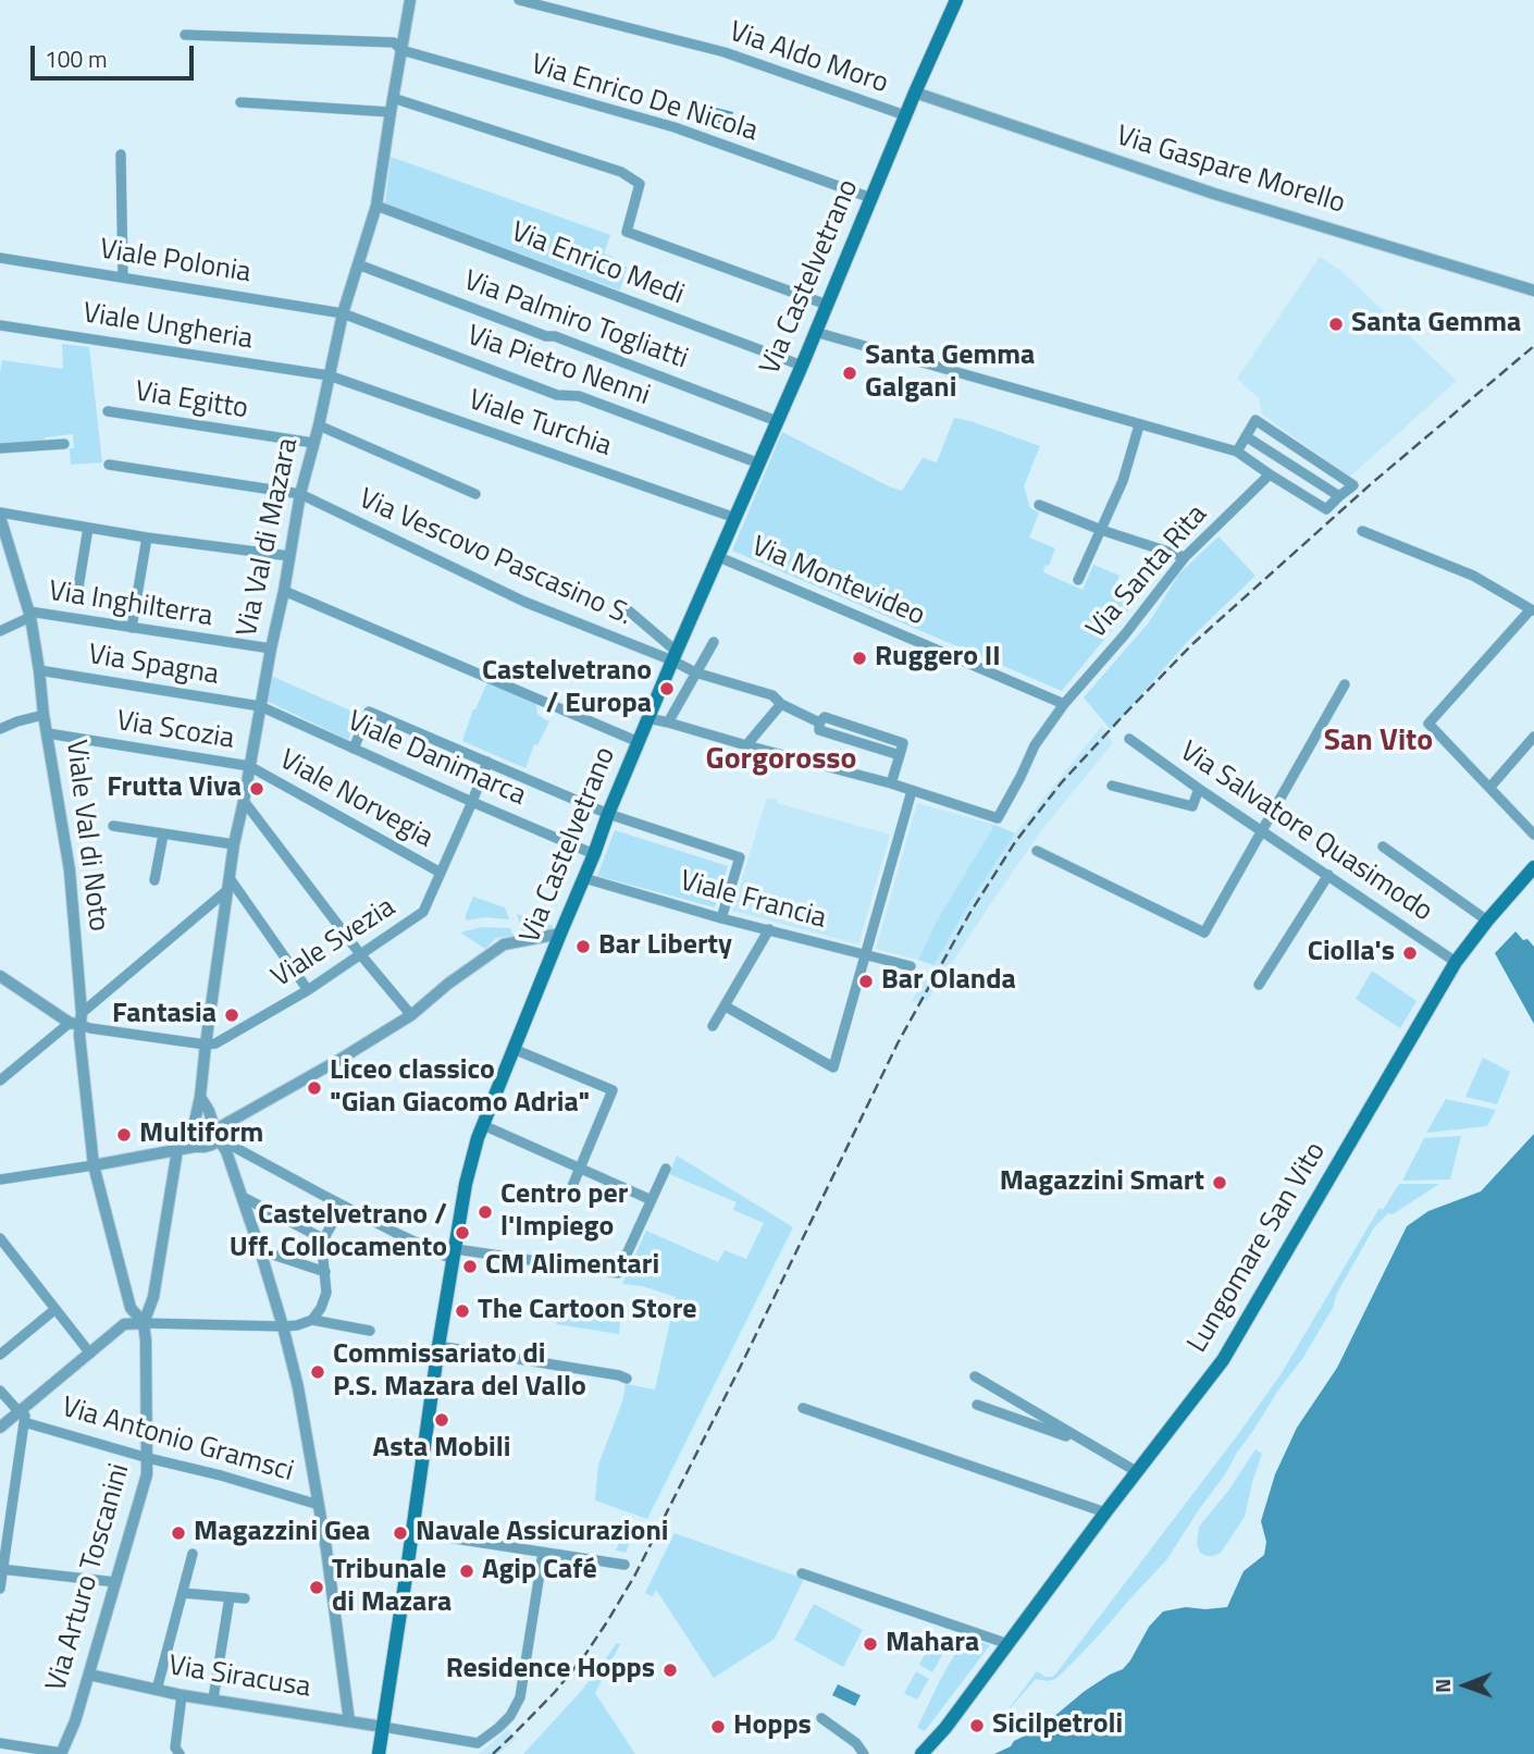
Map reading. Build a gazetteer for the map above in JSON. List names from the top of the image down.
{
  "streets": {
    "main road": ["Via Castelvetrano", "Lungomare San Vito"],
    "street": [
      "Via Aldo Moro",
      "Via Enrico De Nicola",
      "Via Gaspare Morello",
      "Viale Polonia",
      "Via Enrico Medi",
      "Via Palmiro Togliatti",
      "Viale Ungheria",
      "Via Pietro Nenni",
      "Via Egitto",
      "Viale Turchia",
      "Via Val di Mazara",
      "Via Vescovo Pascasino S.",
      "Via Santa Rita",
      "Via Montevideo",
      "Via Inghilterra",
      "Via Spagna",
      "Via Scozia",
      "Viale Danimarca",
      "Viale Norvegia",
      "Via Salvatore Quasimodo",
      "Viale Val di Noto",
      "Viale Francia",
      "Viale Svezia",
      "Via Antonio Gramsci",
      "Via Arturo Toscanini",
      "Via Siracusa"
    ]
  },
  "crossings": [
    ["Via Aldo Moro", "Via Castelvetrano"],
    ["Via Enrico De Nicola", "Via Castelvetrano"],
    ["Via Enrico De Nicola", "Via Val di Mazara"],
    ["Via Gaspare Morello", "Via Castelvetrano"],
    ["Viale Polonia", "Via Pietro Nenni"],
    ["Viale Polonia", "Via Val di Mazara"],
    ["Via Enrico Medi", "Via Castelvetrano"],
    ["Via Enrico Medi", "Via Val di Mazara"],
    ["Via Castelvetrano", "Via Palmiro Togliatti"],
    ["Via Castelvetrano", "Via Pietro Nenni"],
    ["Via Castelvetrano", "Viale Turchia"],
    ["Via Castelvetrano", "Via Vescovo Pascasino S."],
    ["Via Castelvetrano", "Via Montevideo"],
    ["Via Castelvetrano", "Viale Danimarca"],
    ["Via Castelvetrano", "Viale Francia"],
    ["Via Castelvetrano", "Via Siracusa"],
    ["Via Palmiro Togliatti", "Via Val di Mazara"],
    ["Viale Ungheria", "Viale Turchia"],
    ["Viale Ungheria", "Via Val di Mazara"],
    ["Via Pietro Nenni", "Via Val di Mazara"],
    ["Via Egitto", "Via Val di Mazara"],
    ["Viale Turchia", "Via Val di Mazara"],
    ["Via Val di Mazara", "Via Vescovo Pascasino S."],
    ["Via Val di Mazara", "Via Inghilterra"],
    ["Via Val di Mazara", "Via Spagna"],
    ["Via Val di Mazara", "Via Scozia"],
    ["Via Val di Mazara", "Viale Danimarca"],
    ["Via Val di Mazara", "Viale Norvegia"],
    ["Via Val di Mazara", "Viale Svezia"],
    ["Via Santa Rita", "Via Montevideo"],
    ["Via Inghilterra", "Viale Val di Noto"],
    ["Via Spagna", "Viale Danimarca"],
    ["Via Spagna", "Viale Val di Noto"],
    ["Via Scozia", "Viale Norvegia"],
    ["Via Scozia", "Viale Val di Noto"],
    ["Viale Danimarca", "Viale Svezia"],
    ["Viale Norvegia", "Viale Svezia"],
    ["Via Salvatore Quasimodo", "Lungomare San Vito"],
    ["Viale Val di Noto", "Via Arturo Toscanini"],
    ["Via Antonio Gramsci", "Via Arturo Toscanini"],
    ["Via Arturo Toscanini", "Via Siracusa"]
  ],
  "districts": ["San Vito", "Gorgorosso"],
  "places": [
    "Santa Gemma",
    "Santa Gemma Galgani",
    "Ruggero II",
    "Castelvetrano / Europa",
    "Frutta Viva",
    "Bar Liberty",
    "Ciolla's",
    "Bar Olanda",
    "Fantasia",
    "Liceo classico \"Gian Giacomo Adria\"",
    "Multiform",
    "Magazzini Smart",
    "Centro per l'Impiego",
    "Castelvetrano / Uff. Collocamento",
    "CM Alimentari",
    "The Cartoon Store",
    "Commissariato di P.S. Mazara del Vallo",
    "Asta Mobili",
    "Magazzini Gea",
    "Navale Assicurazioni",
    "Agip Café",
    "Tribunale di Mazara",
    "Mahara",
    "Residence Hopps",
    "Sicilpetroli",
    "Hopps"
  ],
  "scale_bar": "100 m",
  "north": "left"
}
